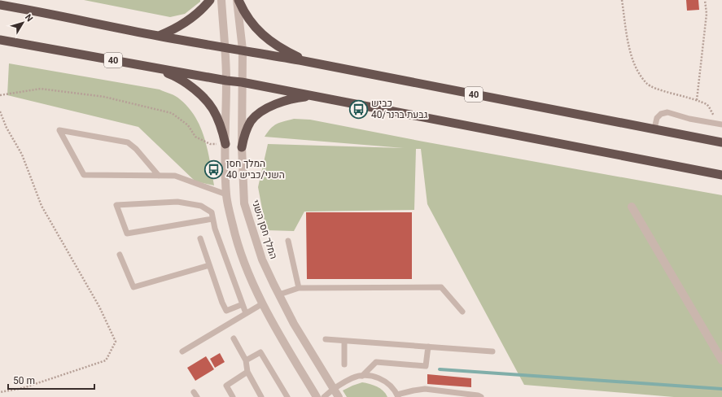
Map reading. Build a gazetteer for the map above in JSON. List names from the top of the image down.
{
  "streets": {
    "highway": ["40"],
    "street": ["המלך חסן השני"]
  },
  "crossings": [
    ["40", "המלך חסן השני"]
  ],
  "places": {
    "bus stop": ["כביש 40/גבעת ברנר", "המלך חסן השני/כביש 40"]
  },
  "scale_bar": "50 m",
  "north": "top right"
}
